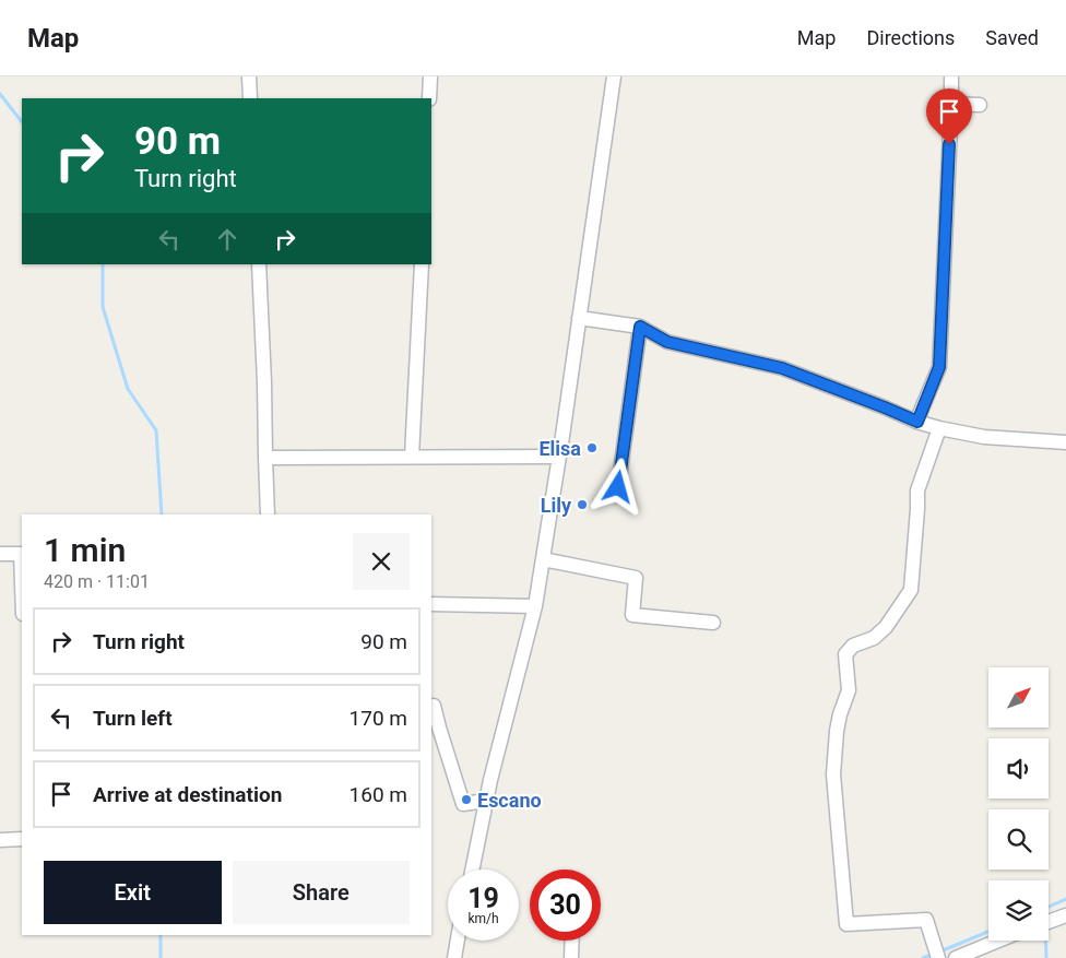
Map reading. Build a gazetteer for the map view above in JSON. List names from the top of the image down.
{
  "places": ["Elisa", "Lily", "Escano"],
  "north": "top right",
  "page": {
    "header": "Map",
    "nav": ["Map", "Directions", "Saved"],
    "turn": ["90 m", "Turn right"],
    "heading": ["1 min", "420 m · 11:01"],
    "list": [
      {
        "name": "Turn right",
        "value": "90 m"
      },
      {
        "name": "Turn left",
        "value": "170 m"
      },
      {
        "name": "Arrive at destination",
        "value": "160 m"
      }
    ],
    "buttons": ["Exit", "Share"],
    "speed": "19 km/h",
    "limit": "30"
  }
}
